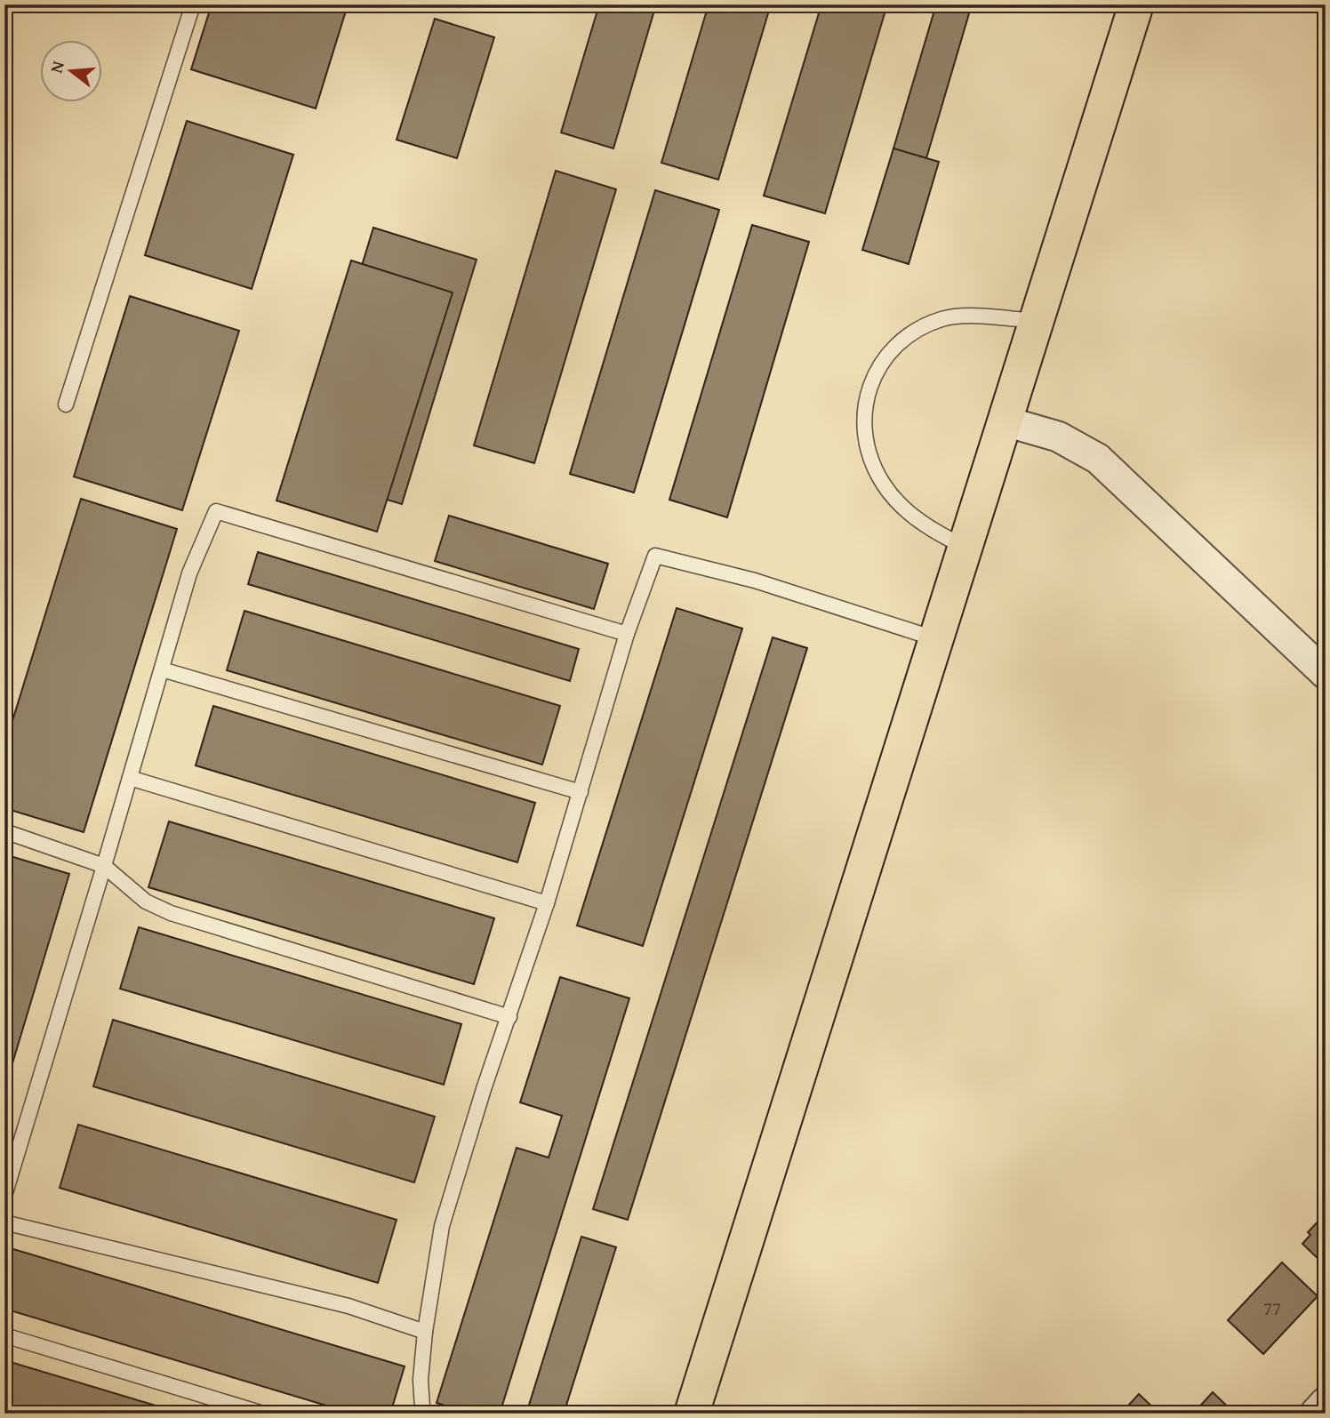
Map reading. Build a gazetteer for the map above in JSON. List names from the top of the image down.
{
  "house_numbers": ["77"],
  "north": "left"
}
